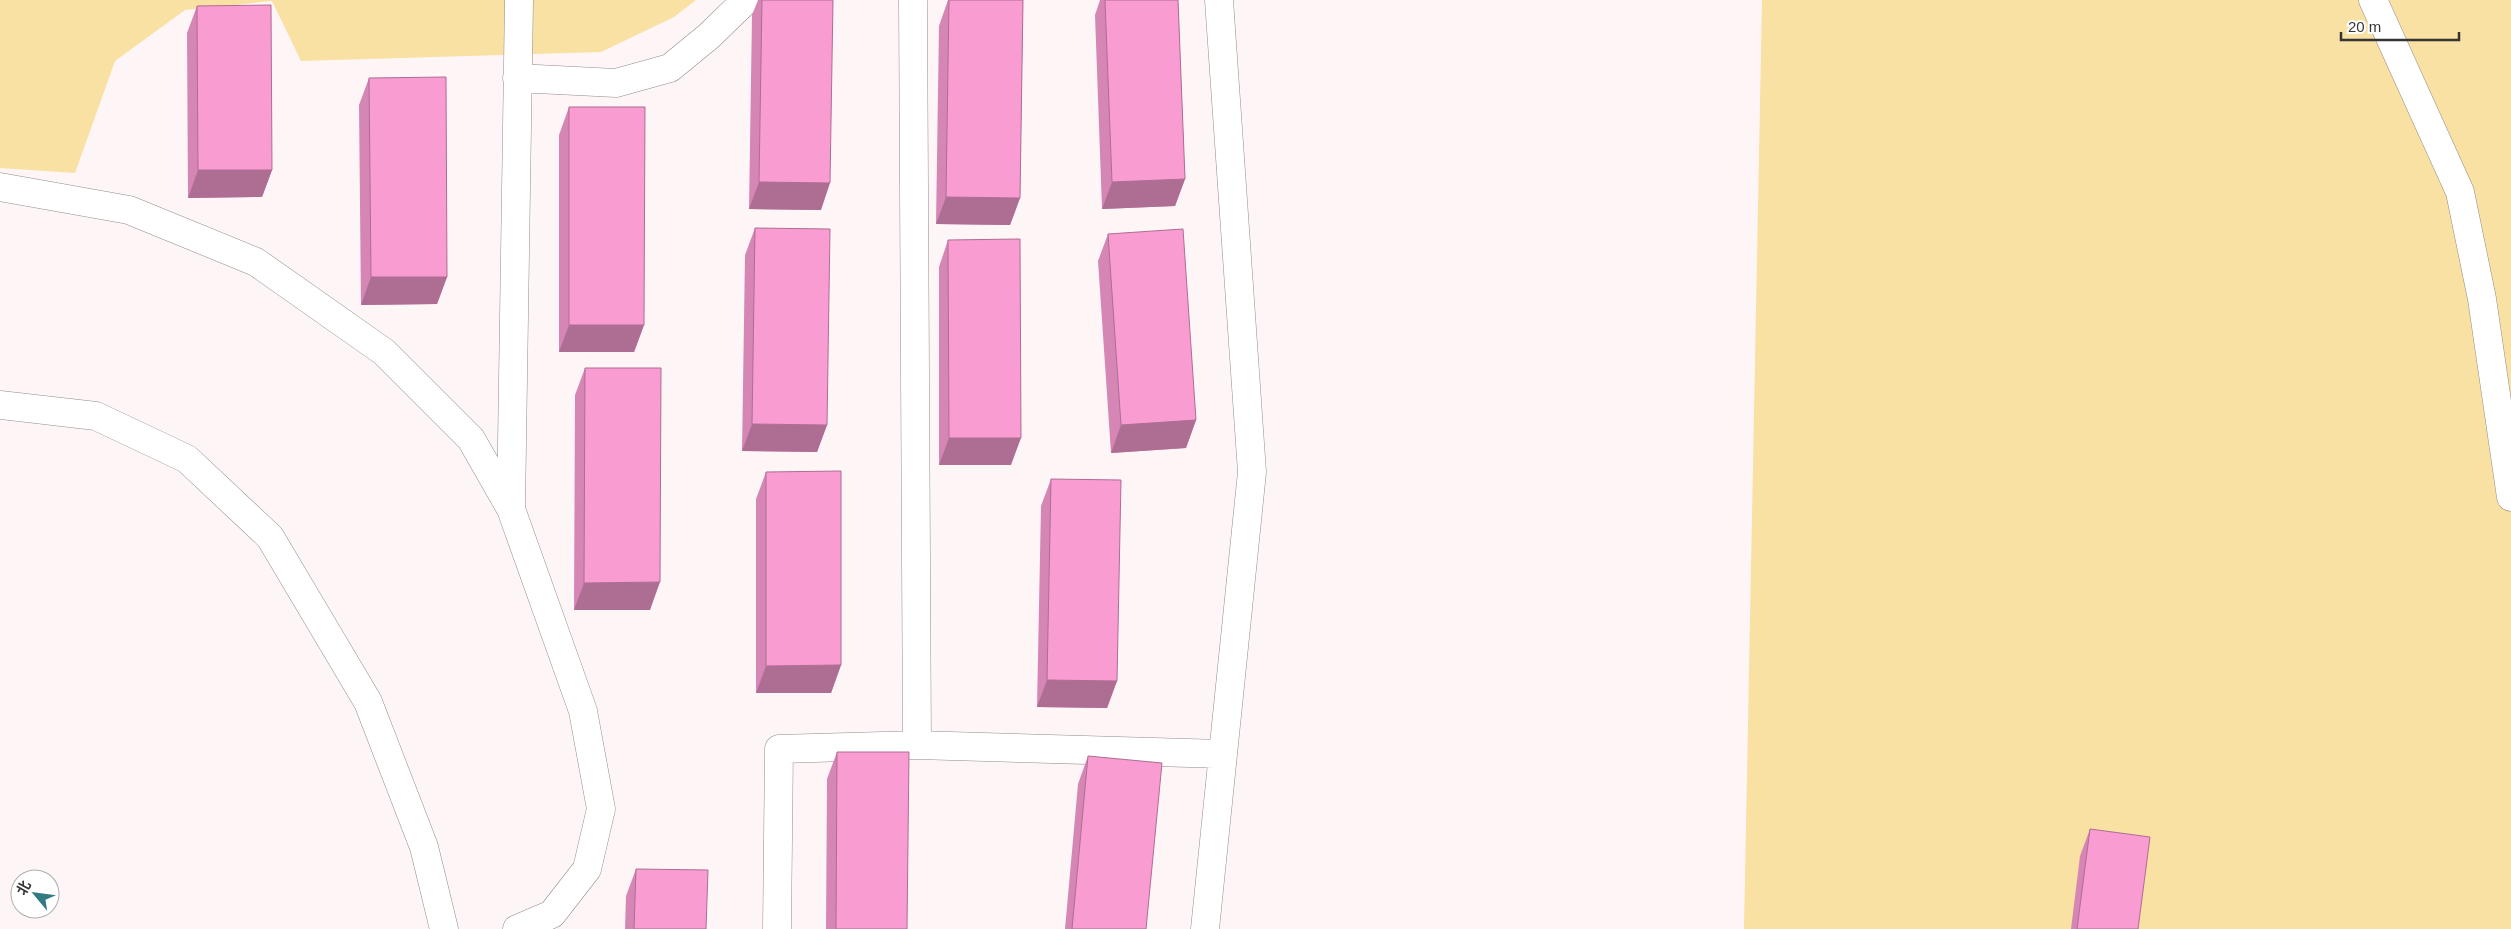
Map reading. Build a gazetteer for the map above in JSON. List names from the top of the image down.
{
  "scale_bar": "20 m",
  "north": "top left"
}
